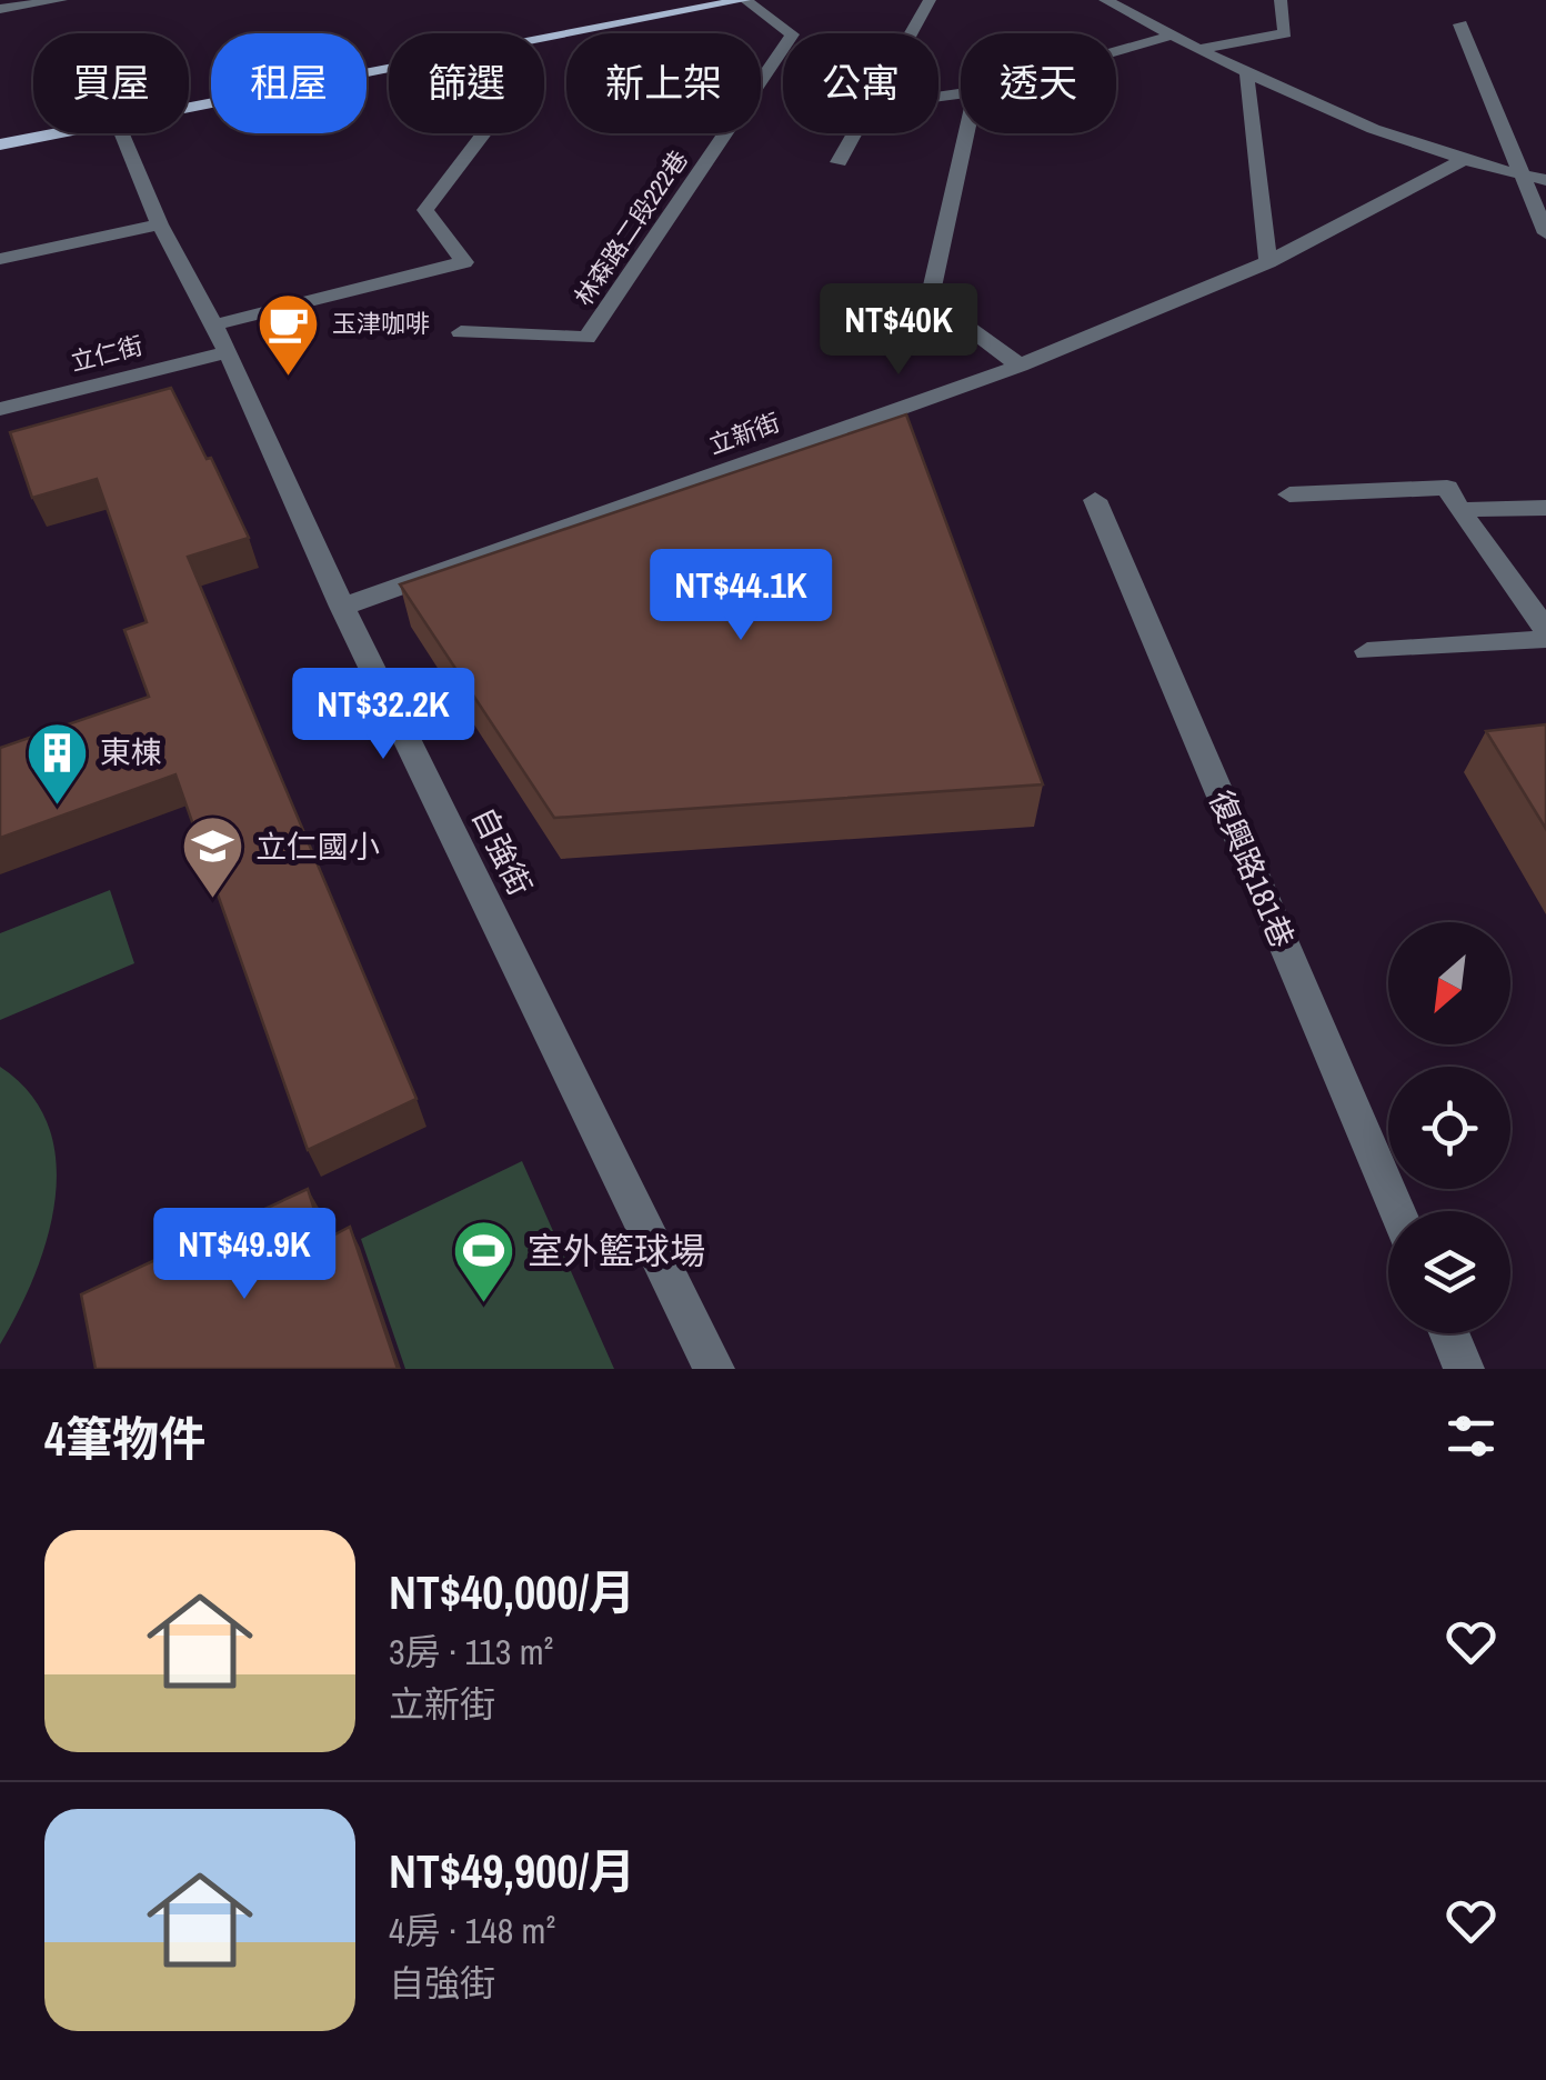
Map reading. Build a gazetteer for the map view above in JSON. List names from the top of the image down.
{
  "streets": {
    "street": [
      "林森路二段222巷",
      "立仁街",
      "立新街",
      "自強街",
      "復興路181巷"
    ]
  },
  "crossings": [
    ["立仁街", "自強街"],
    ["立新街", "自強街"]
  ],
  "places": {
    "cafe": ["玉津咖啡"],
    "building": ["東棟"],
    "school or university": ["立仁國小"],
    "sports": ["室外籃球場"]
  },
  "north": "bottom left",
  "page": {
    "chip": [
      "買屋",
      "租屋",
      "篩選",
      "新上架",
      "公寓",
      "透天"
    ],
    "price": [
      "NT$40K",
      "NT$44.1K",
      "NT$32.2K",
      "NT$49.9K"
    ],
    "heading": "4筆物件",
    "list": [
      {
        "name": "NT$40,000/月",
        "note": "3房 · 113 m² · 立新街"
      },
      {
        "name": "NT$49,900/月",
        "note": "4房 · 148 m² · 自強街"
      }
    ]
  }
}
